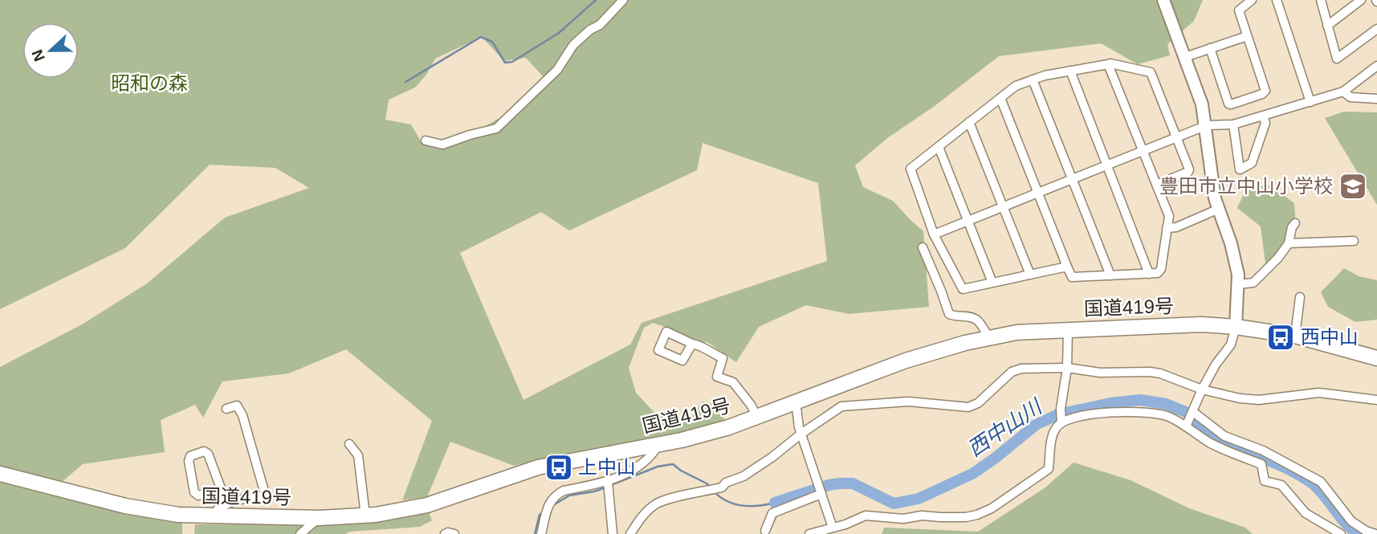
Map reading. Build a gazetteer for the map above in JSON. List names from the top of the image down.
{
  "streets": {
    "highway": ["国道419号"]
  },
  "water": ["西中山川"],
  "parks": ["昭和の森"],
  "places": {
    "school or university": ["豊田市立中山小学校"],
    "bus stop": ["西中山", "上中山"]
  },
  "north": "left"
}
